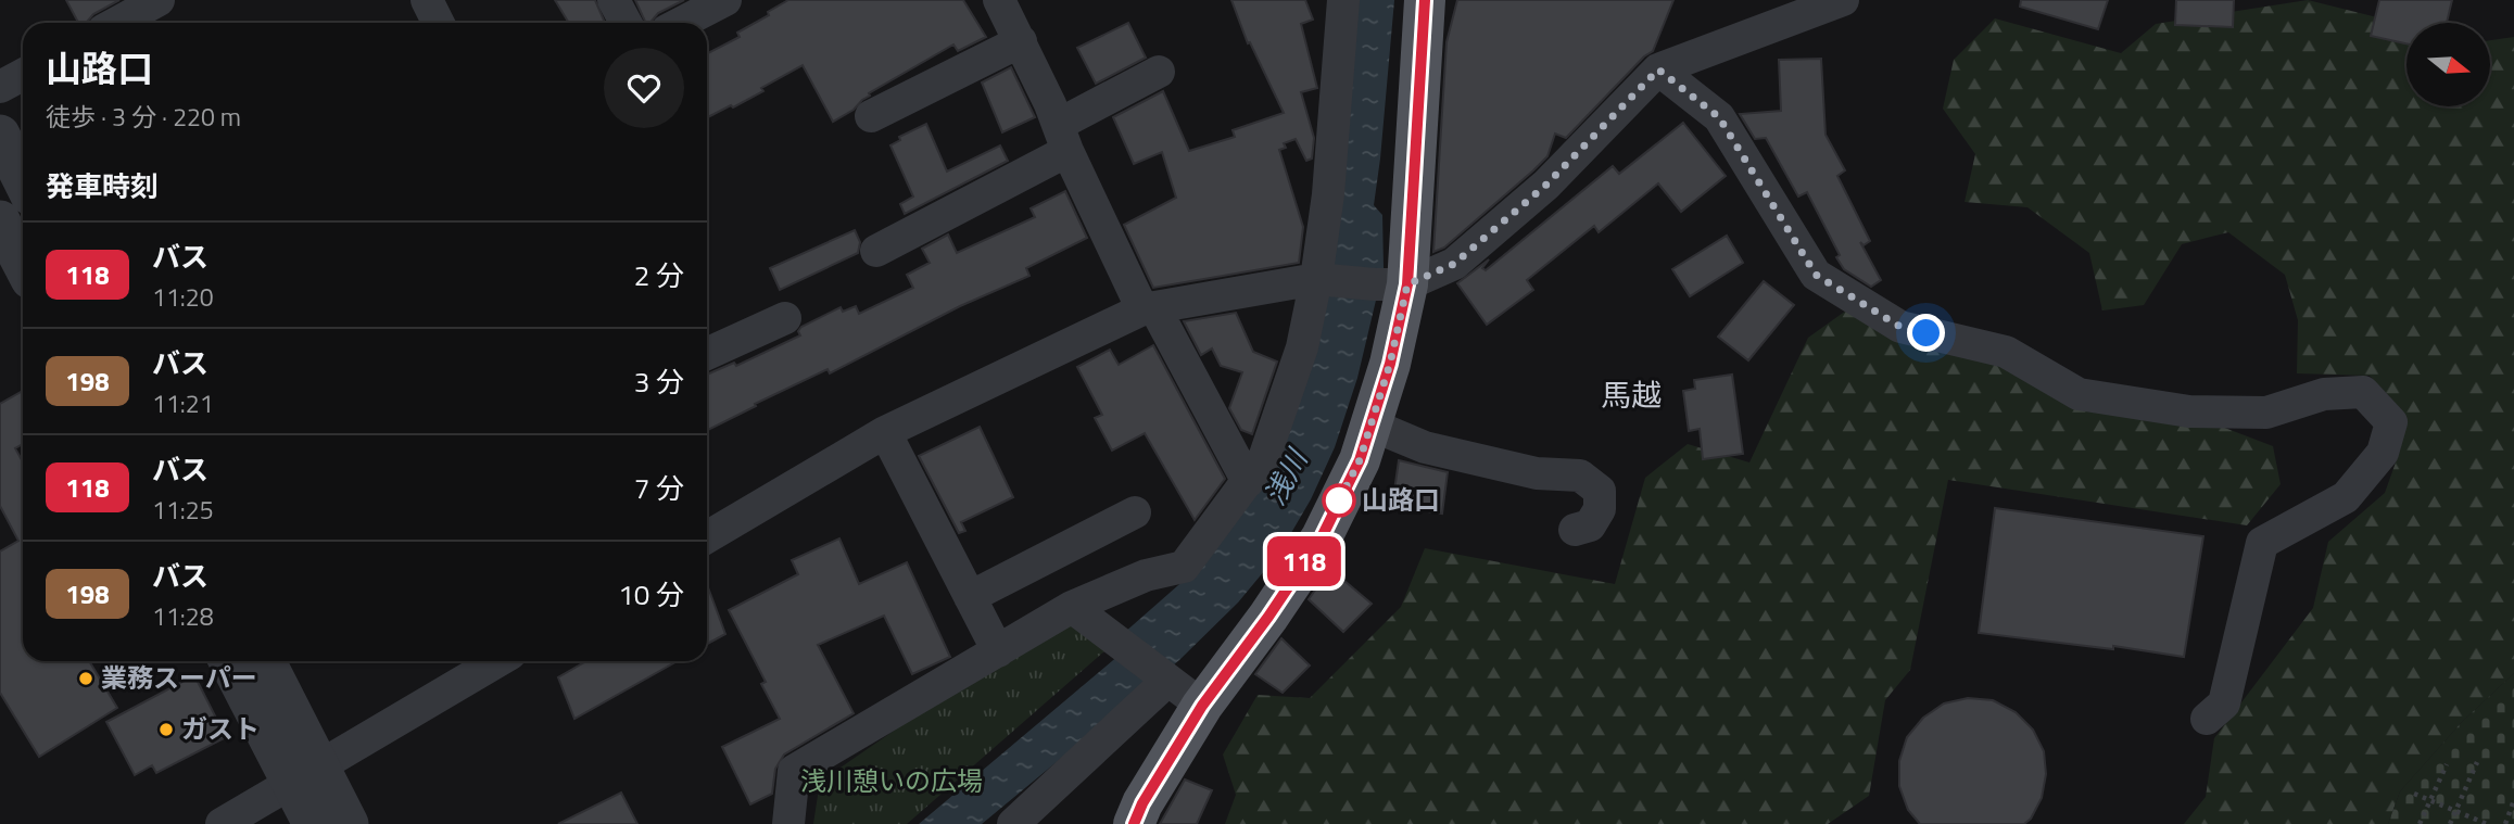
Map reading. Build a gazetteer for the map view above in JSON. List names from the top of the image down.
{
  "districts": ["馬越"],
  "water": ["浅川"],
  "parks": ["浅川憩いの広場"],
  "places": ["山路口", "業務スーパー", "ガスト"],
  "lines": ["bus line 118"],
  "north": "right",
  "page": {
    "on_map": "118",
    "heading": [
      ["山路口", "徒歩 · 3 分 · 220 m"],
      "発車時刻"
    ],
    "list": [
      {
        "mark": "118",
        "name": "バス",
        "note": "11:20",
        "value": "2 分"
      },
      {
        "mark": "198",
        "name": "バス",
        "note": "11:21",
        "value": "3 分"
      },
      {
        "mark": "118",
        "name": "バス",
        "note": "11:25",
        "value": "7 分"
      },
      {
        "mark": "198",
        "name": "バス",
        "note": "11:28",
        "value": "10 分"
      }
    ]
  }
}
